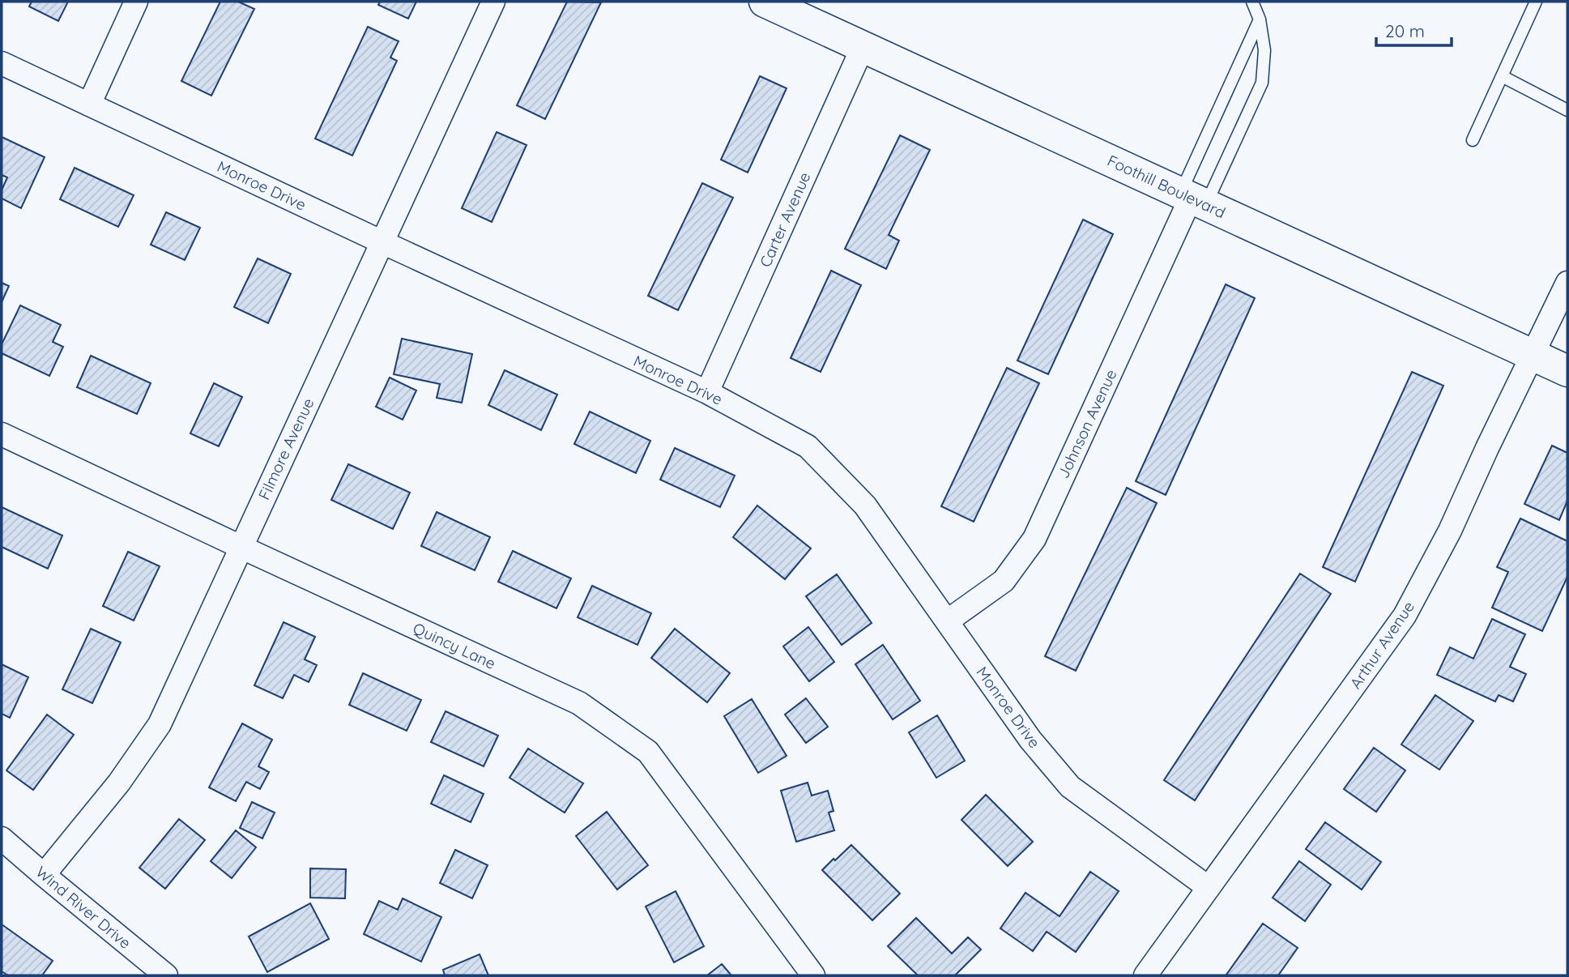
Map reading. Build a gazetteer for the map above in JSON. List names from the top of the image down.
{
  "streets": {
    "main road": ["Foothill Boulevard"],
    "street": [
      "Monroe Drive",
      "Carter Avenue",
      "Johnson Avenue",
      "Filmore Avenue",
      "Arthur Avenue",
      "Quincy Lane",
      "Wind River Drive"
    ]
  },
  "crossings": [
    ["Monroe Drive", "Carter Avenue"],
    ["Monroe Drive", "Johnson Avenue"],
    ["Monroe Drive", "Filmore Avenue"],
    ["Monroe Drive", "Arthur Avenue"],
    ["Foothill Boulevard", "Carter Avenue"],
    ["Foothill Boulevard", "Johnson Avenue"],
    ["Foothill Boulevard", "Arthur Avenue"],
    ["Filmore Avenue", "Quincy Lane"],
    ["Filmore Avenue", "Wind River Drive"]
  ],
  "scale_bar": "20 m"
}
